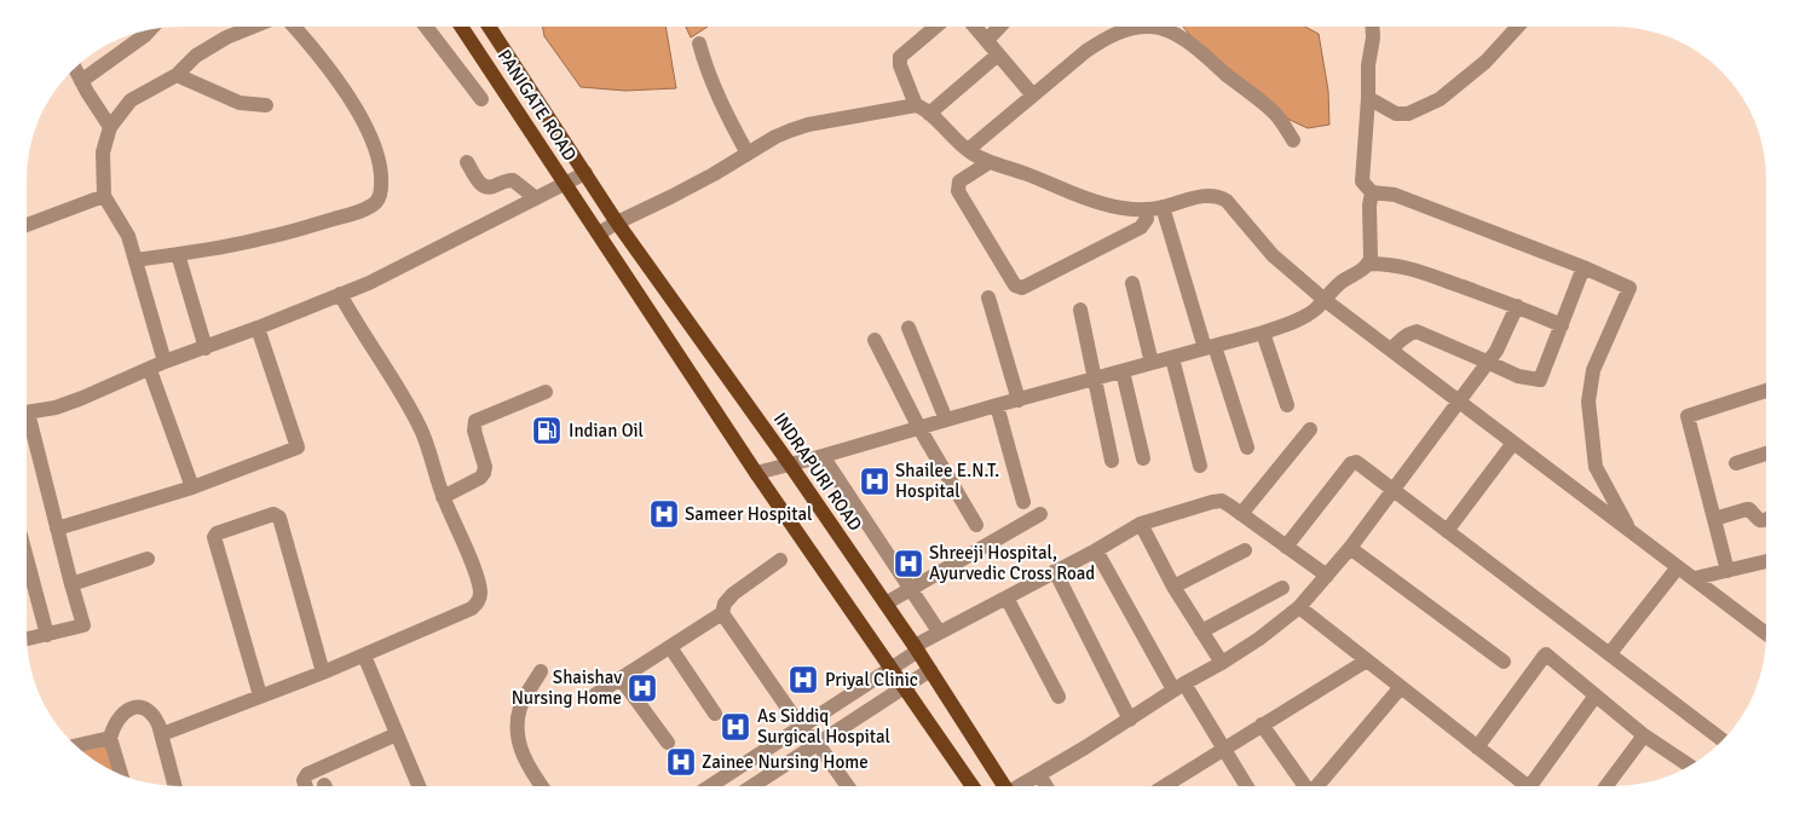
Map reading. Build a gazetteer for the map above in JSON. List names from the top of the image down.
{
  "streets": {
    "main road": ["PANIGATE ROAD", "INDRAPURI ROAD"]
  },
  "crossings": [
    ["PANIGATE ROAD", "INDRAPURI ROAD"]
  ],
  "places": {
    "fuel station": ["Indian Oil"],
    "hospital": [
      "Shailee E.N.T. Hospital",
      "Sameer Hospital",
      "Shreeji Hospital, Ayurvedic Cross Road",
      "Priyal Clinic",
      "Shaishav Nursing Home",
      "As Siddiq Surgical Hospital",
      "Zainee Nursing Home"
    ]
  }
}
